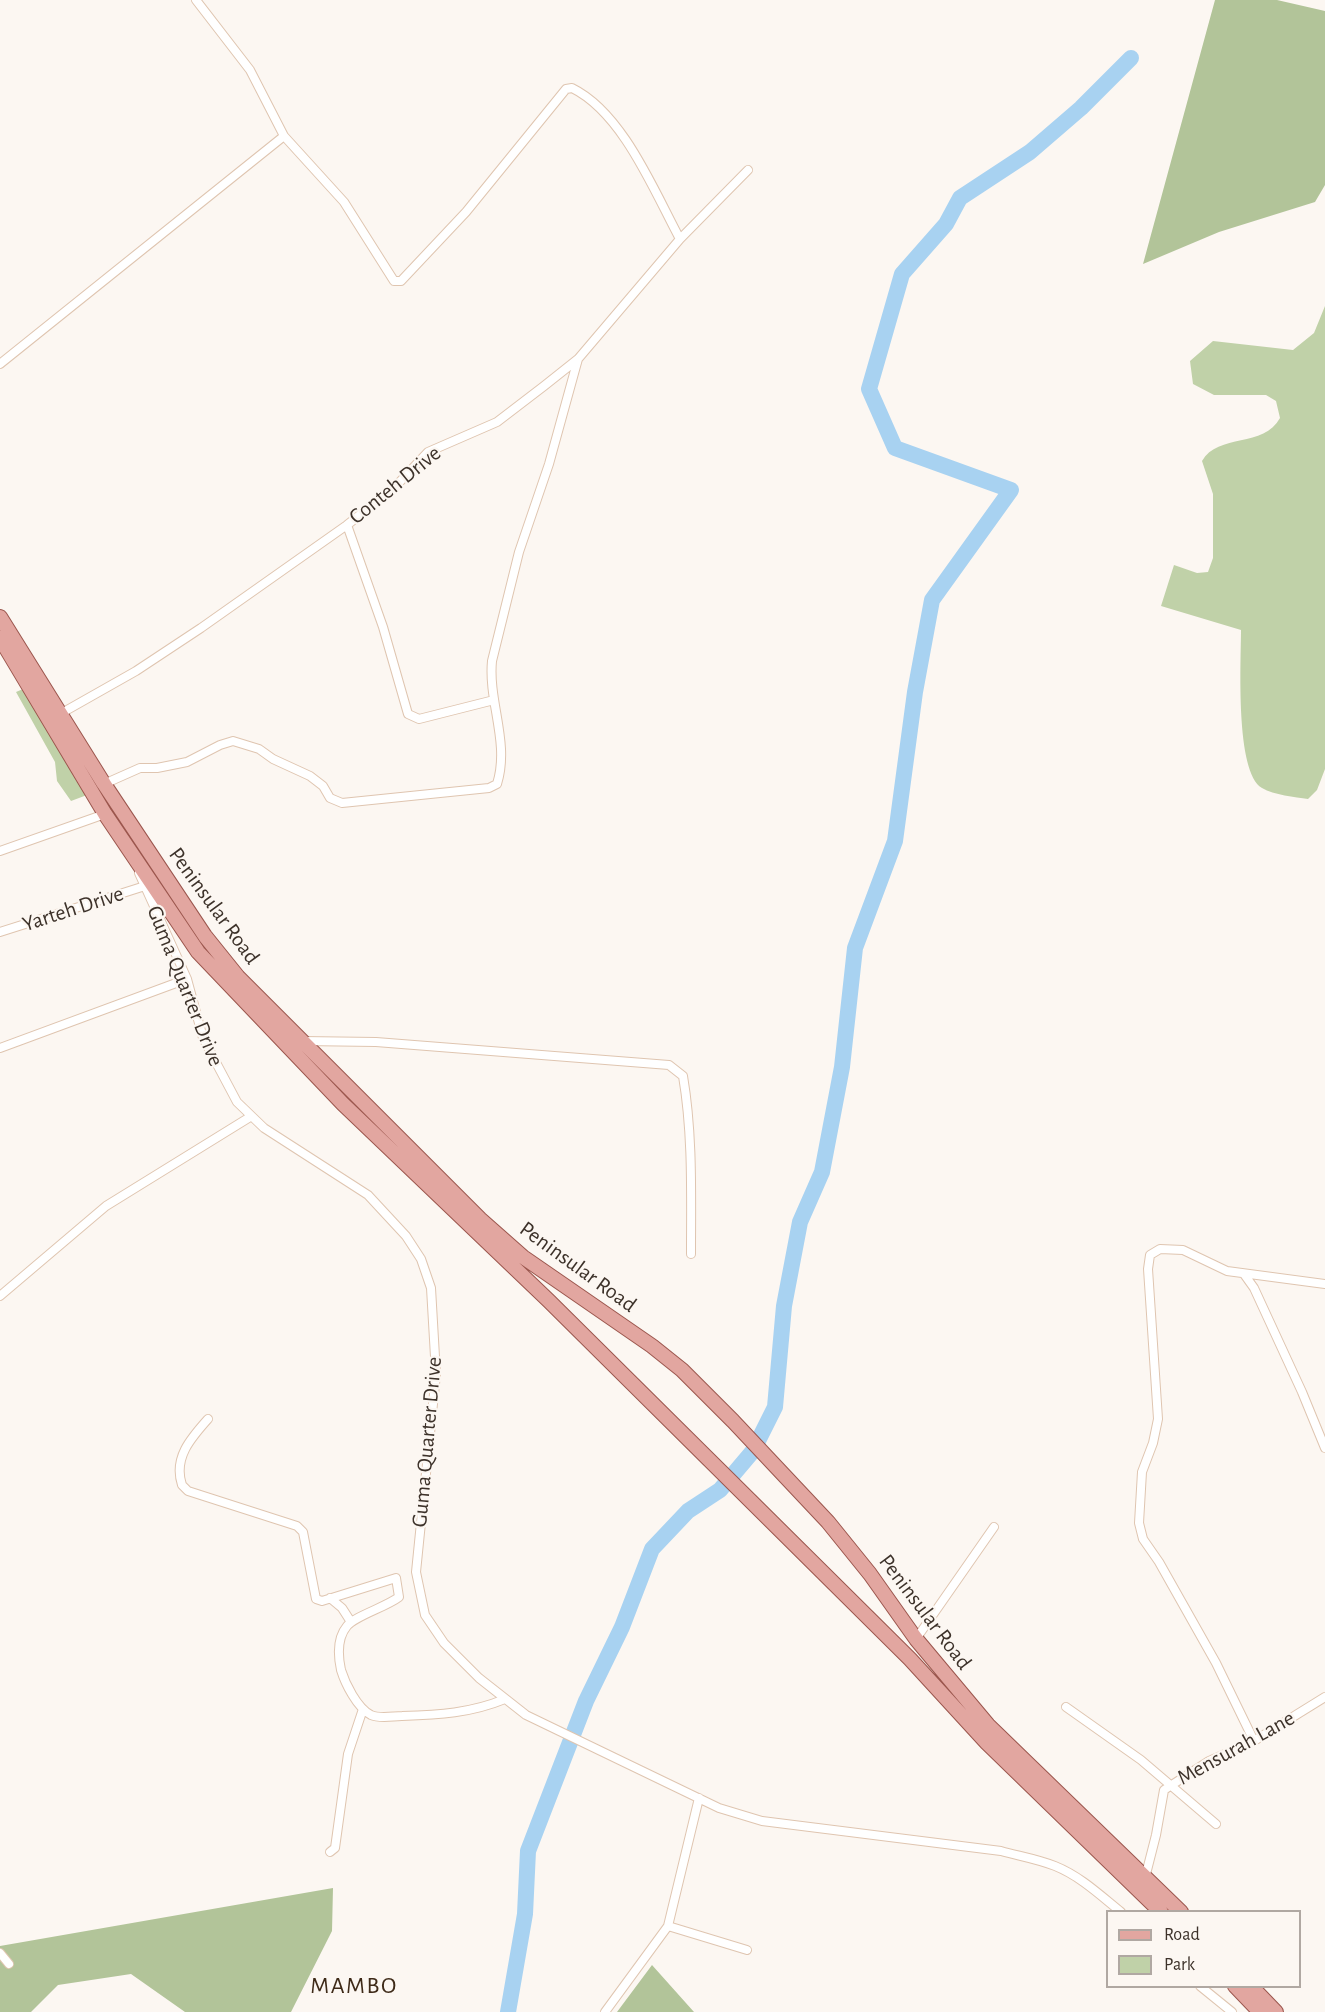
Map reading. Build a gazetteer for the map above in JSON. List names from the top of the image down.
{
  "streets": {
    "main road": ["Peninsular Road"],
    "street": [
      "Conteh Drive",
      "Yarteh Drive",
      "Guma Quarter Drive",
      "Mensurah Lane"
    ]
  },
  "crossings": [
    ["Conteh Drive", "Peninsular Road"],
    ["Peninsular Road", "Guma Quarter Drive"],
    ["Peninsular Road", "Mensurah Lane"],
    ["Yarteh Drive", "Guma Quarter Drive"]
  ],
  "districts": ["MAMBO"],
  "legend": ["Road", "Park"]
}
